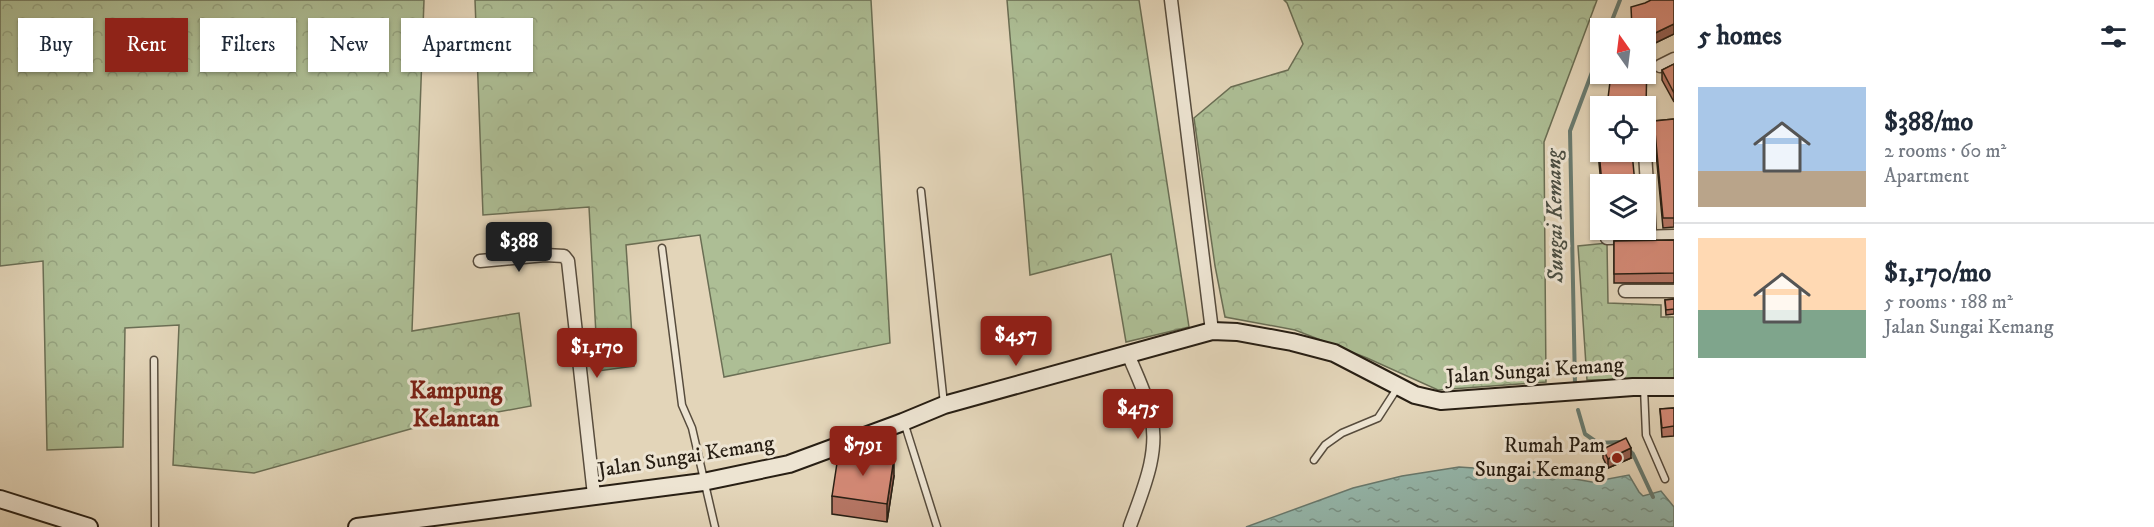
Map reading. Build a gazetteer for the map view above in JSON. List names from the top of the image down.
{
  "streets": {
    "street": ["Jalan Sungai Kemang"]
  },
  "districts": ["Kampung Kelantan"],
  "water": ["Sungai Kemang"],
  "places": ["Rumah Pam Sungai Kemang"],
  "north": "top",
  "page": {
    "heading": "5 homes",
    "chip": [
      "Buy",
      "Rent",
      "Filters",
      "New",
      "Apartment"
    ],
    "list": [
      {
        "name": "$388/mo",
        "note": "2 rooms · 60 m² · Apartment"
      },
      {
        "name": "$1,170/mo",
        "note": "5 rooms · 188 m² · Jalan Sungai Kemang"
      }
    ],
    "price": [
      "$388",
      "$457",
      "$1,170",
      "$475",
      "$791"
    ]
  }
}
